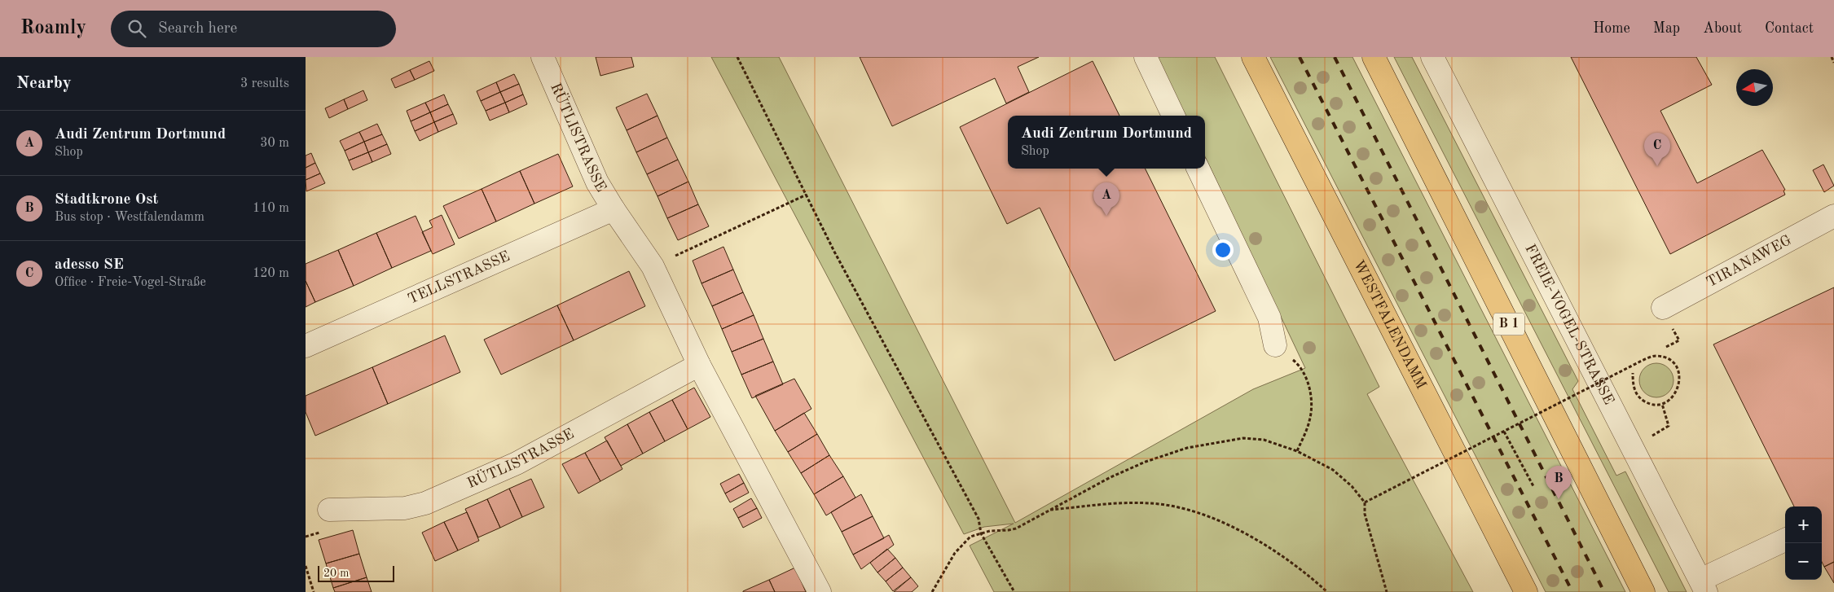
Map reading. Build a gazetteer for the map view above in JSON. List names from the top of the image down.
{
  "streets": {
    "highway": ["WESTFALENDAMM", "B 1"],
    "street": [
      "RÜTLISTRASSE",
      "TIRANAWEG",
      "TELLSTRASSE",
      "FREIE-VOGEL-STRASSE"
    ]
  },
  "crossings": [
    ["RÜTLISTRASSE", "TELLSTRASSE"]
  ],
  "scale_bar": "20 m",
  "north": "left",
  "page": {
    "header": "Roamly",
    "search": "Search here",
    "nav": [
      "Home",
      "Map",
      "About",
      "Contact"
    ],
    "heading": ["Nearby", "3 results"],
    "list": [
      {
        "mark": "A",
        "name": "Audi Zentrum Dortmund",
        "note": "Shop",
        "value": "30 m"
      },
      {
        "mark": "B",
        "name": "Stadtkrone Ost",
        "note": "Bus stop · Westfalendamm",
        "value": "110 m"
      },
      {
        "mark": "C",
        "name": "adesso SE",
        "note": "Office · Freie-Vogel-Straße",
        "value": "120 m"
      }
    ],
    "popup": ["Audi Zentrum Dortmund", "Shop"],
    "pins": ["C", "A", "B"],
    "map_buttons": ["+", "−"],
    "scale": "20 m"
  }
}
